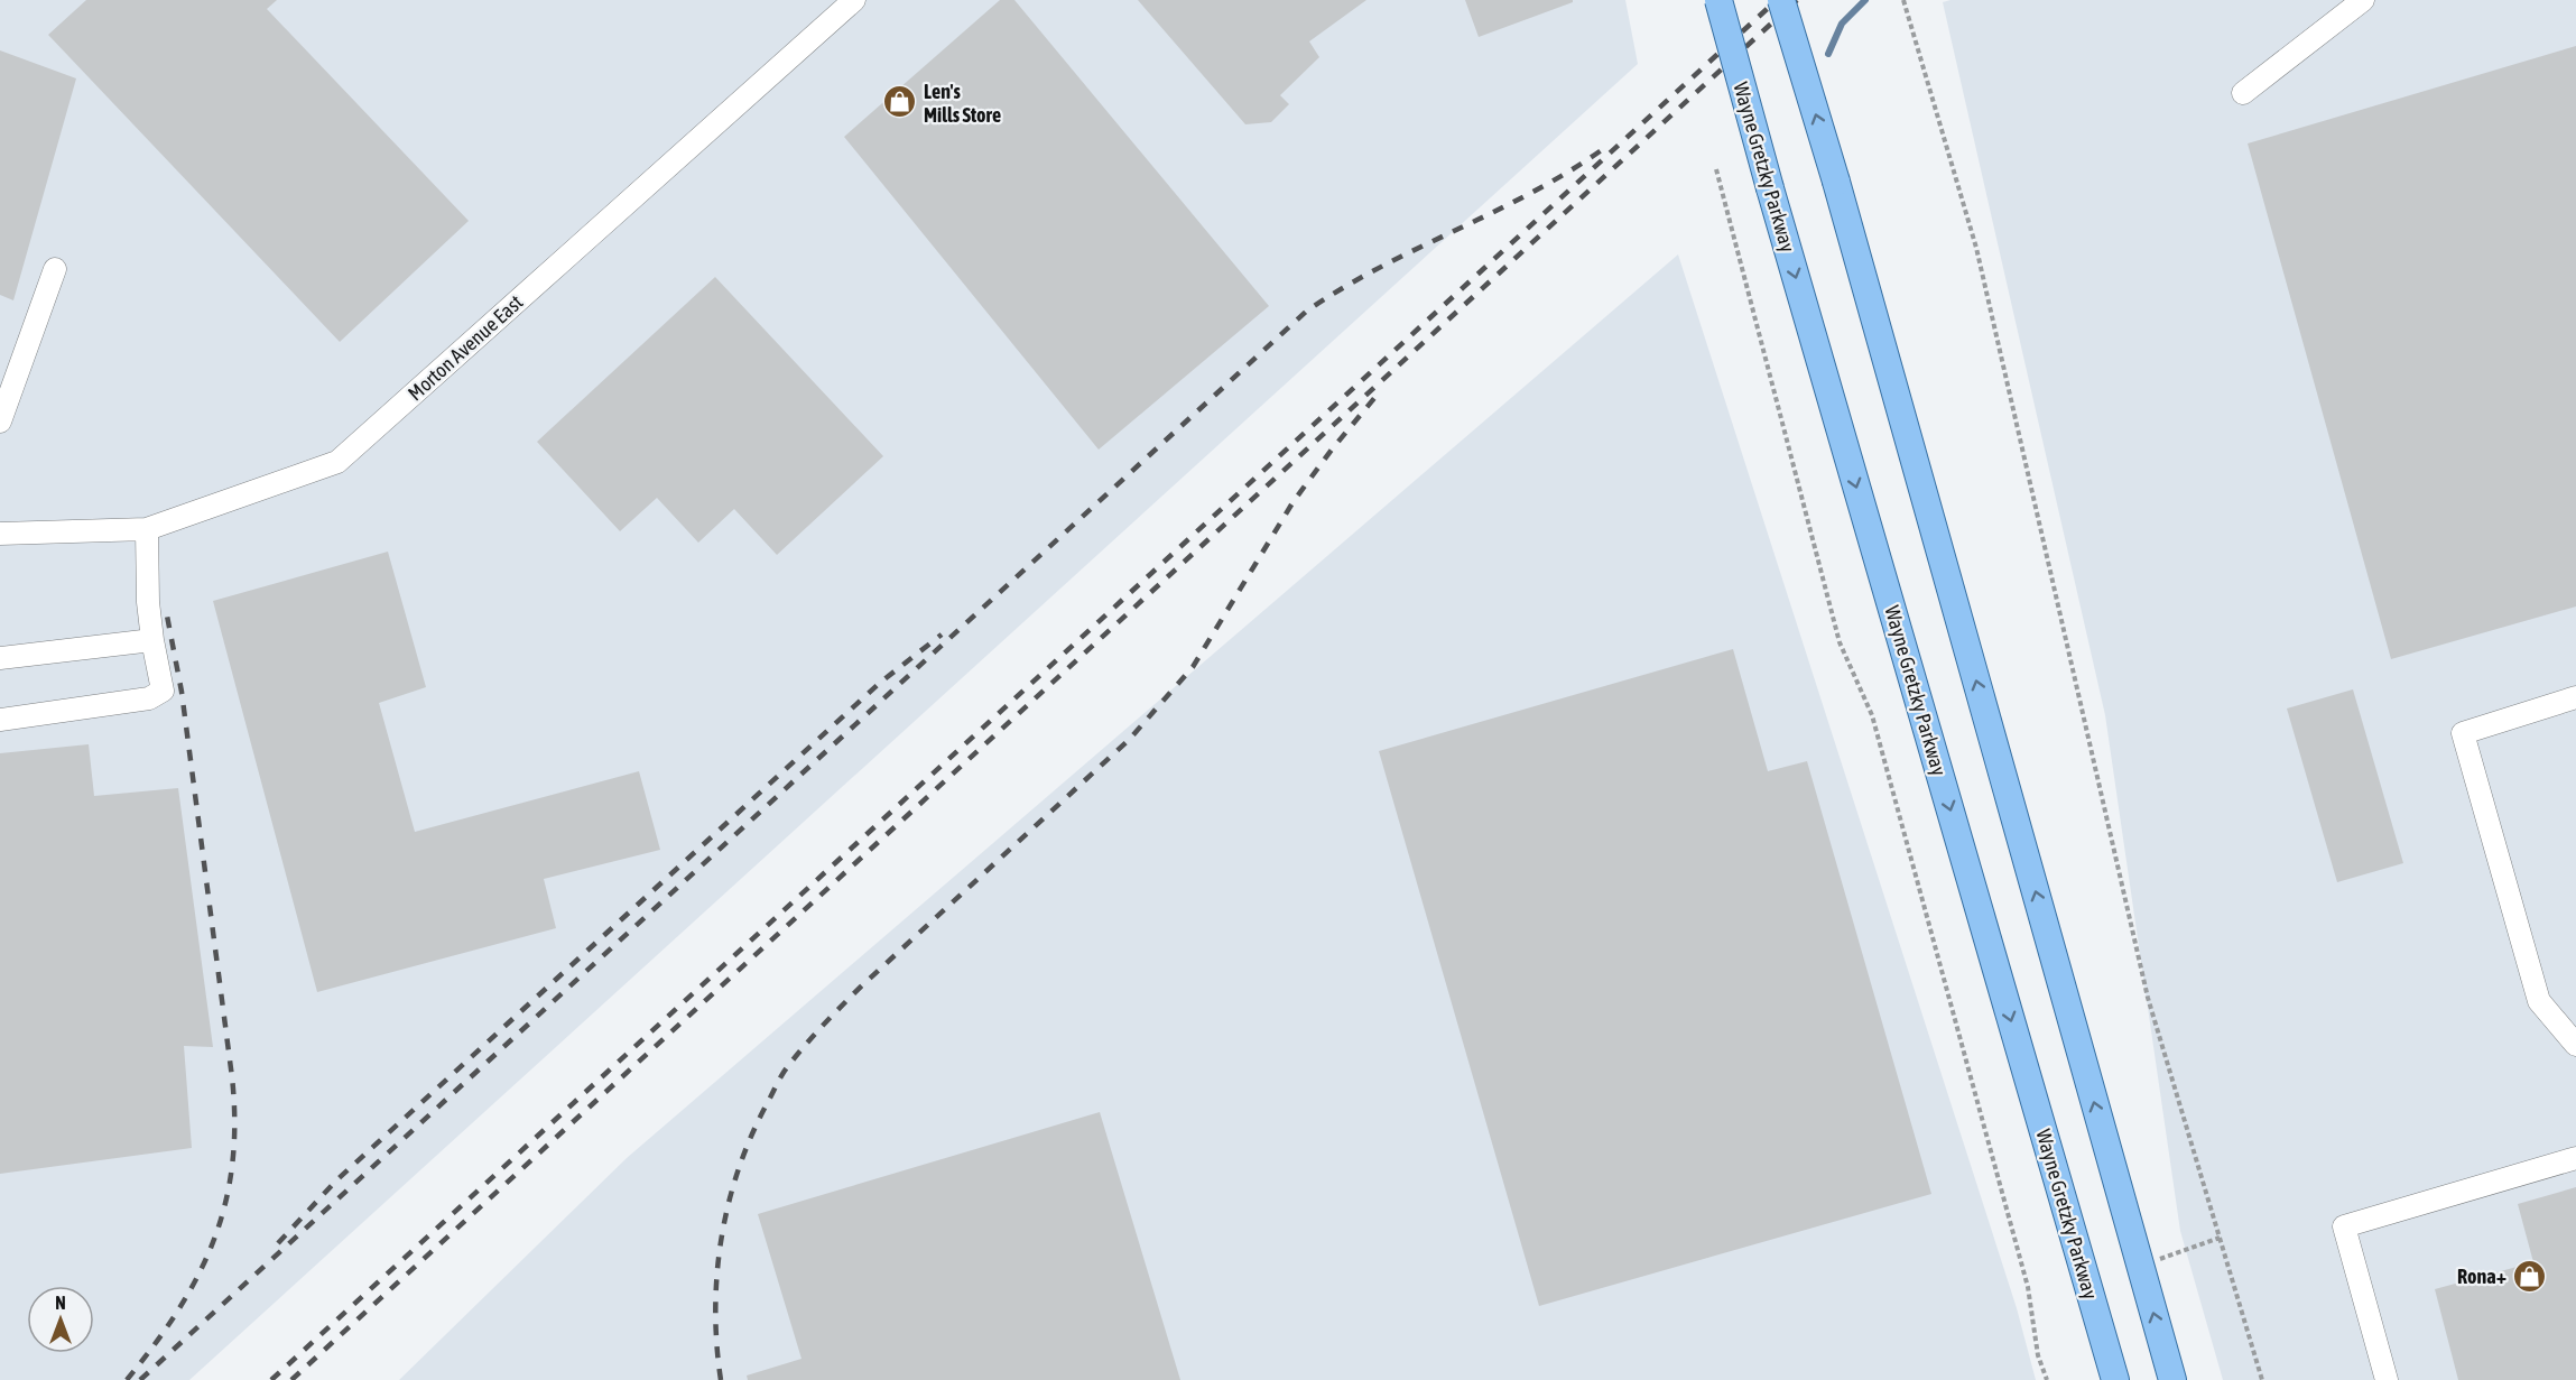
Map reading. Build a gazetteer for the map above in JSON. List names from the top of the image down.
{
  "streets": {
    "main road": ["Wayne Gretzky Parkway"],
    "street": ["Morton Avenue East"]
  },
  "places": {
    "shop": ["Len's Mills Store", "Rona+"]
  },
  "north": "top"
}
